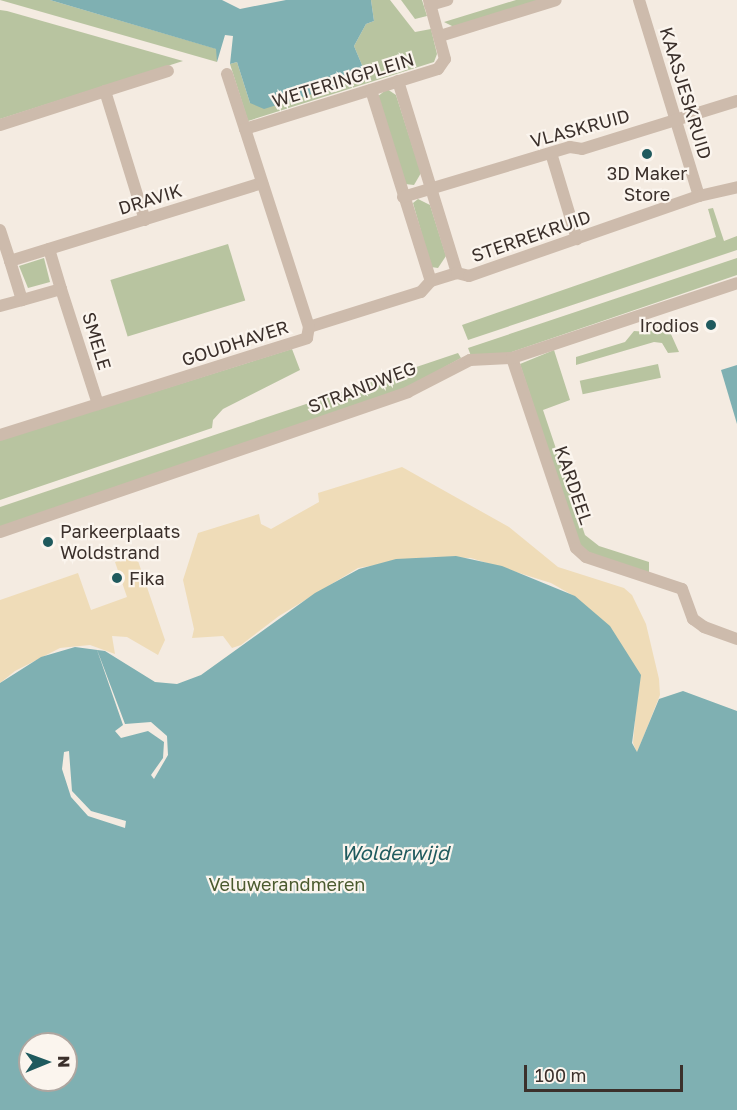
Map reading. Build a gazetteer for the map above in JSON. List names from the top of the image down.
{
  "streets": {
    "street": [
      "WETERINGPLEIN",
      "KAASJESKRUID",
      "VLASKRUID",
      "DRAVIK",
      "STERREKRUID",
      "SMELE",
      "GOUDHAVER",
      "STRANDWEG",
      "KARDEEL"
    ]
  },
  "crossings": [
    ["WETERINGPLEIN", "GOUDHAVER"],
    ["KAASJESKRUID", "VLASKRUID"],
    ["KAASJESKRUID", "STERREKRUID"],
    ["DRAVIK", "SMELE"],
    ["DRAVIK", "GOUDHAVER"],
    ["STERREKRUID", "GOUDHAVER"],
    ["SMELE", "GOUDHAVER"],
    ["STRANDWEG", "KARDEEL"]
  ],
  "water": ["Wolderwijd"],
  "parks": ["Veluwerandmeren"],
  "places": [
    "3D Maker Store",
    "Irodios",
    "Parkeerplaats Woldstrand",
    "Fika"
  ],
  "scale_bar": "100 m",
  "north": "right"
}
